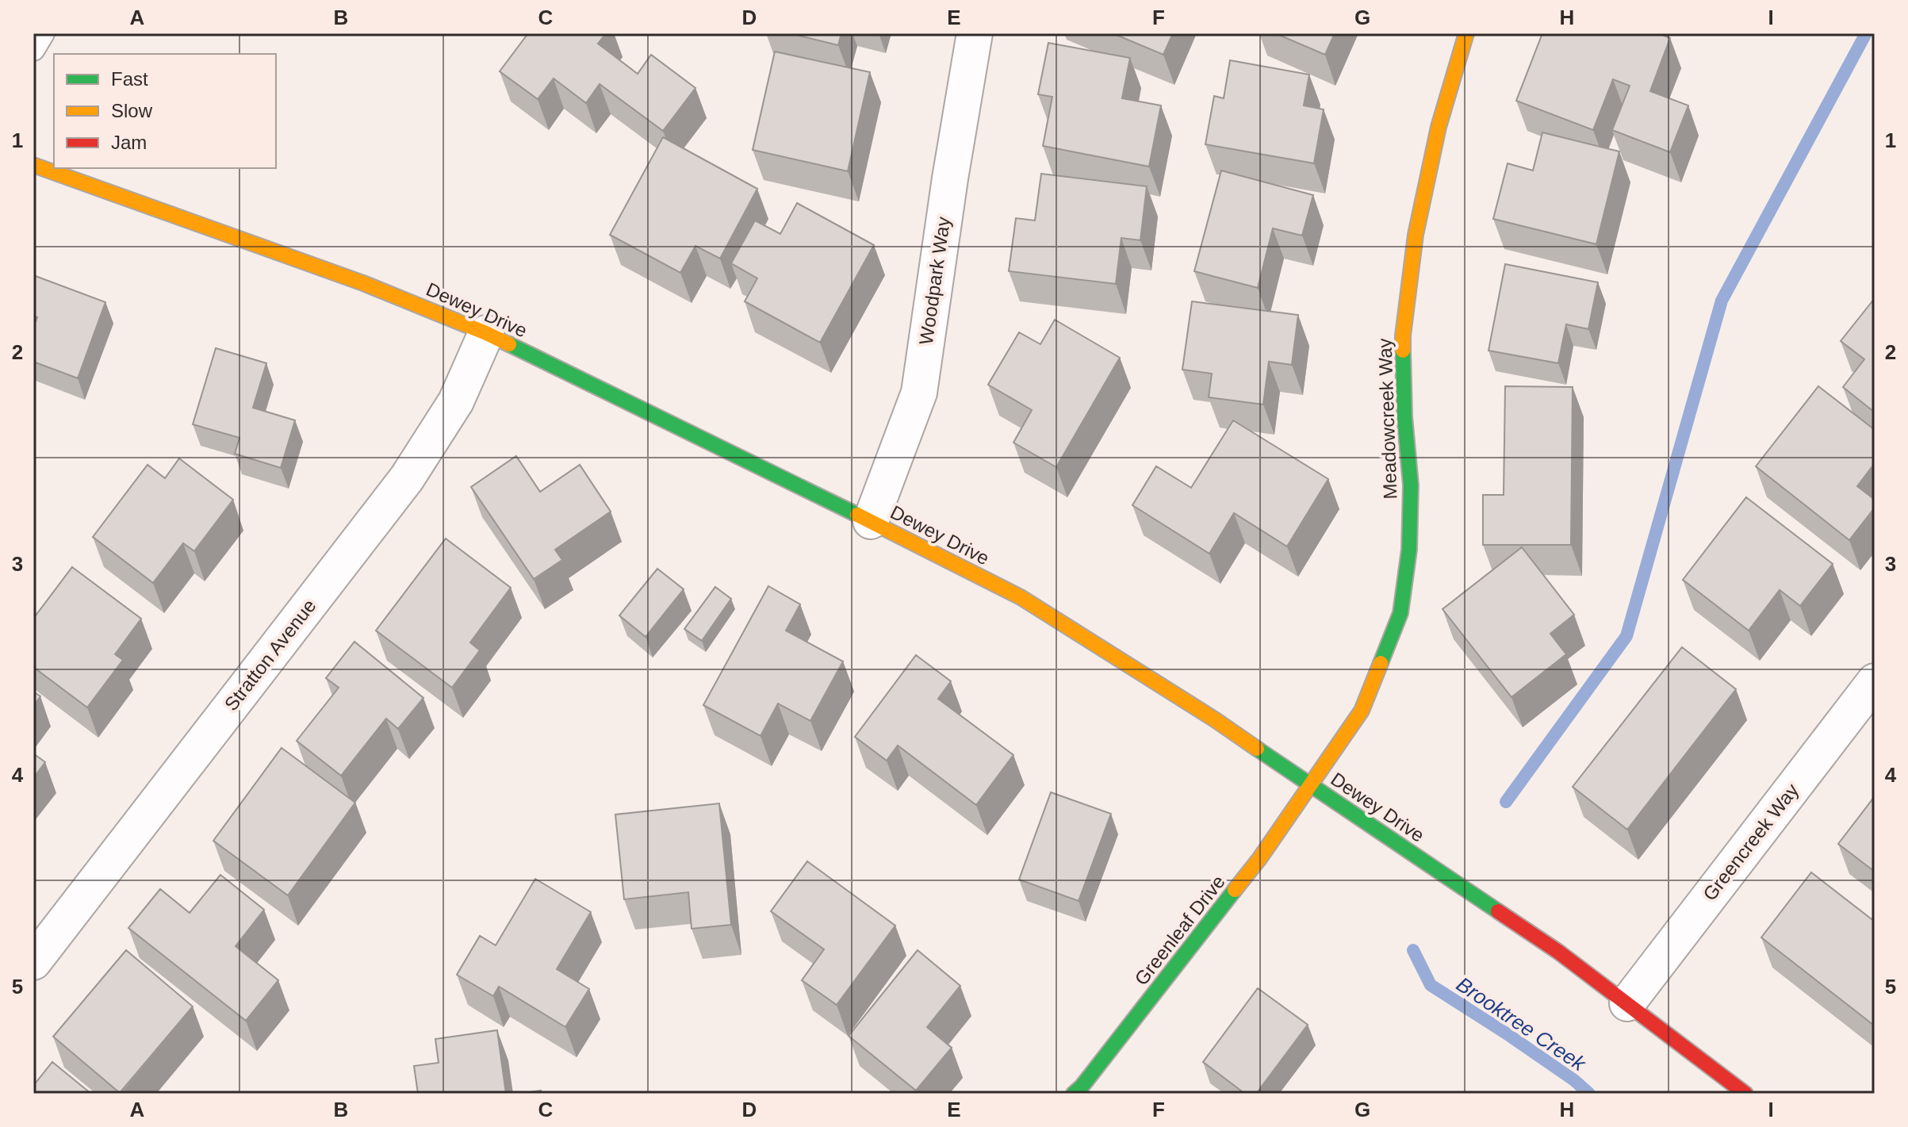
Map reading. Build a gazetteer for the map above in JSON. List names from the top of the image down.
{
  "streets": {
    "main road": ["Dewey Drive", "Meadowcreek Way", "Greenleaf Drive"],
    "street": ["Woodpark Way", "Stratton Avenue", "Greencreek Way"]
  },
  "crossings": [
    ["Woodpark Way", "Dewey Drive"],
    ["Dewey Drive", "Meadowcreek Way"],
    ["Dewey Drive", "Stratton Avenue"],
    ["Dewey Drive", "Greencreek Way"],
    ["Dewey Drive", "Greenleaf Drive"],
    ["Meadowcreek Way", "Greenleaf Drive"]
  ],
  "water": ["Brooktree Creek"],
  "legend": ["Fast", "Slow", "Jam"],
  "grid": {
    "columns": [
      "A",
      "B",
      "C",
      "D",
      "E",
      "F",
      "G",
      "H",
      "I"
    ],
    "rows": [
      "1",
      "2",
      "3",
      "4",
      "5"
    ]
  }
}
